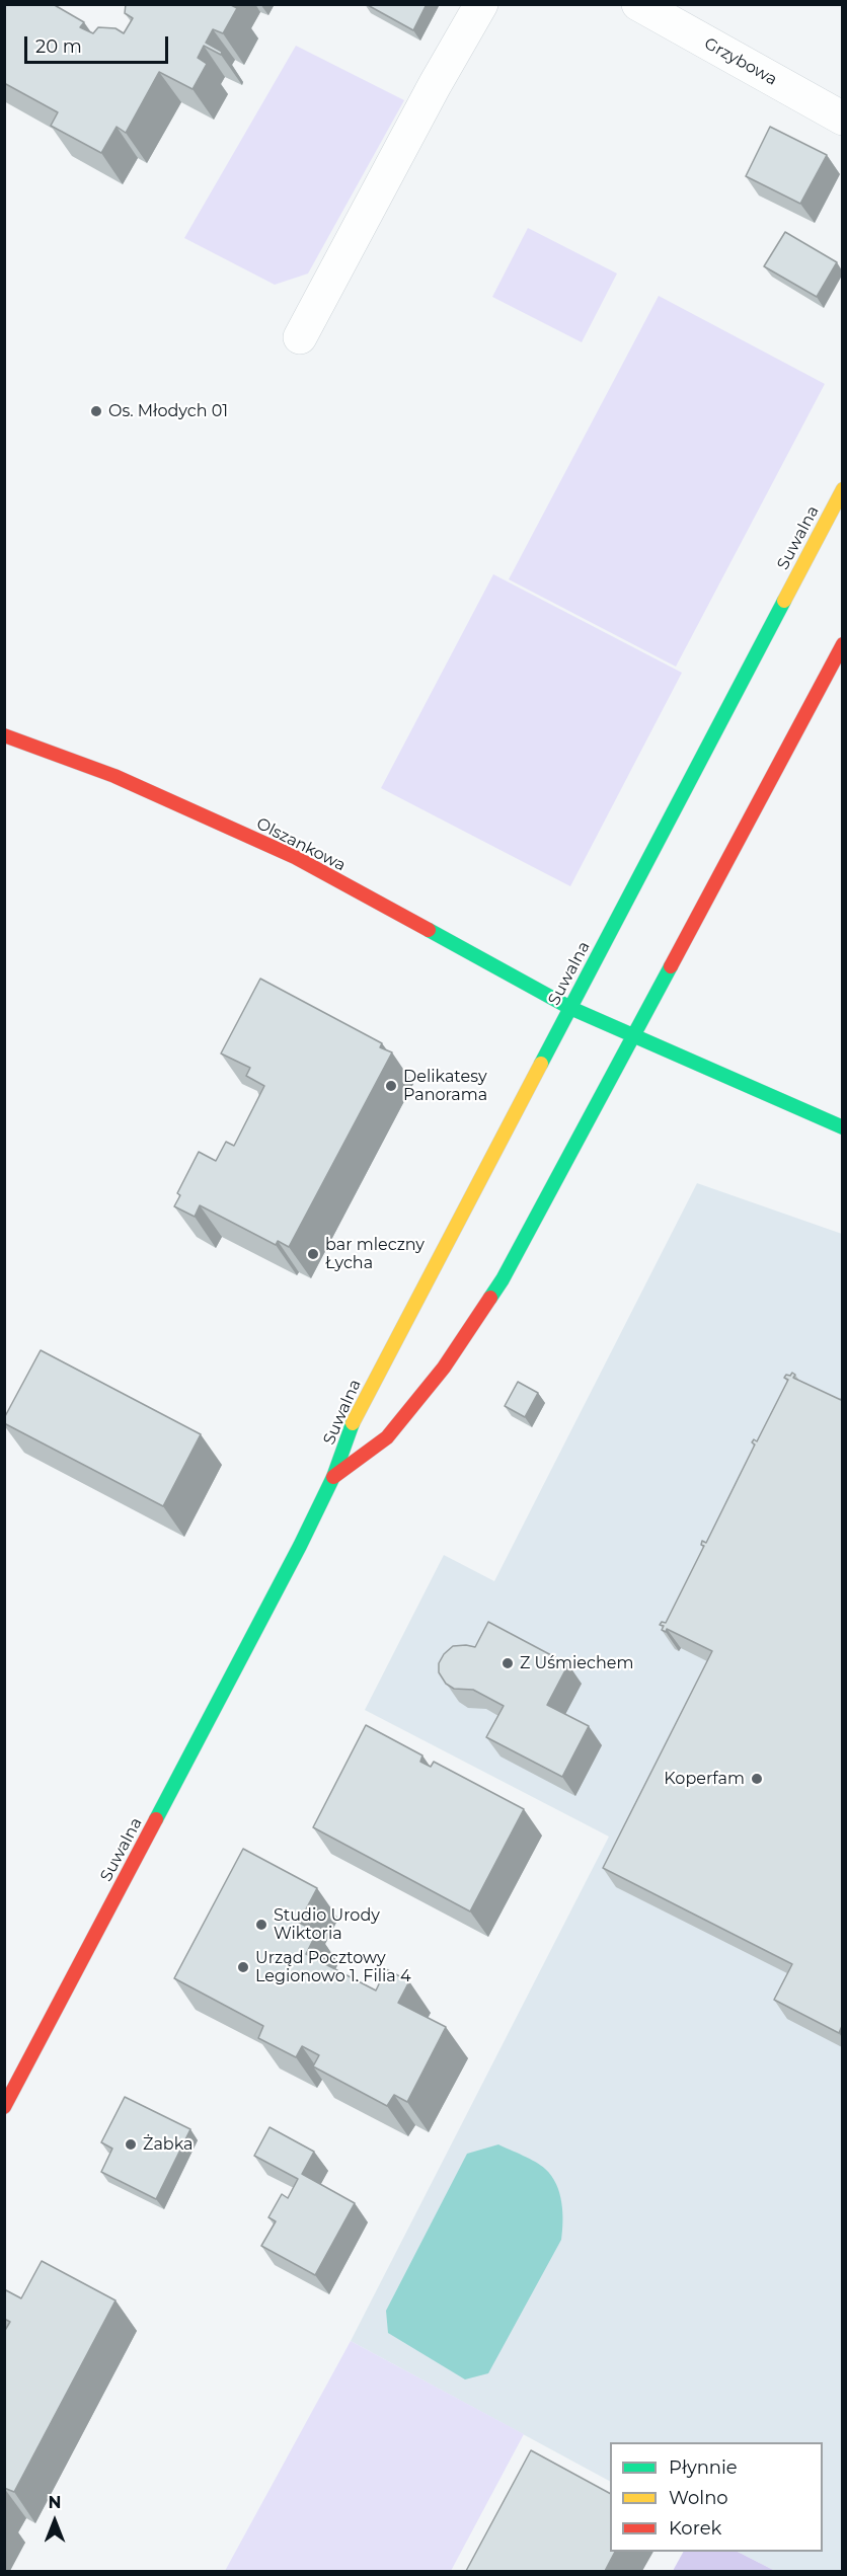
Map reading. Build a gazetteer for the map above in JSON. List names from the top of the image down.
{
  "streets": {
    "street": ["Grzybowa", "Suwalna", "Olszankowa"]
  },
  "crossings": [
    ["Suwalna", "Olszankowa"]
  ],
  "places": [
    "Os. Młodych 01",
    "Delikatesy Panorama",
    "bar mleczny Łycha",
    "Z Uśmiechem",
    "Koperfam",
    "Studio Urody Wiktoria",
    "Urząd Pocztowy Legionowo 1. Filia 4",
    "Żabka"
  ],
  "legend": ["Płynnie", "Wolno", "Korek"],
  "scale_bar": "20 m",
  "north": "top"
}
